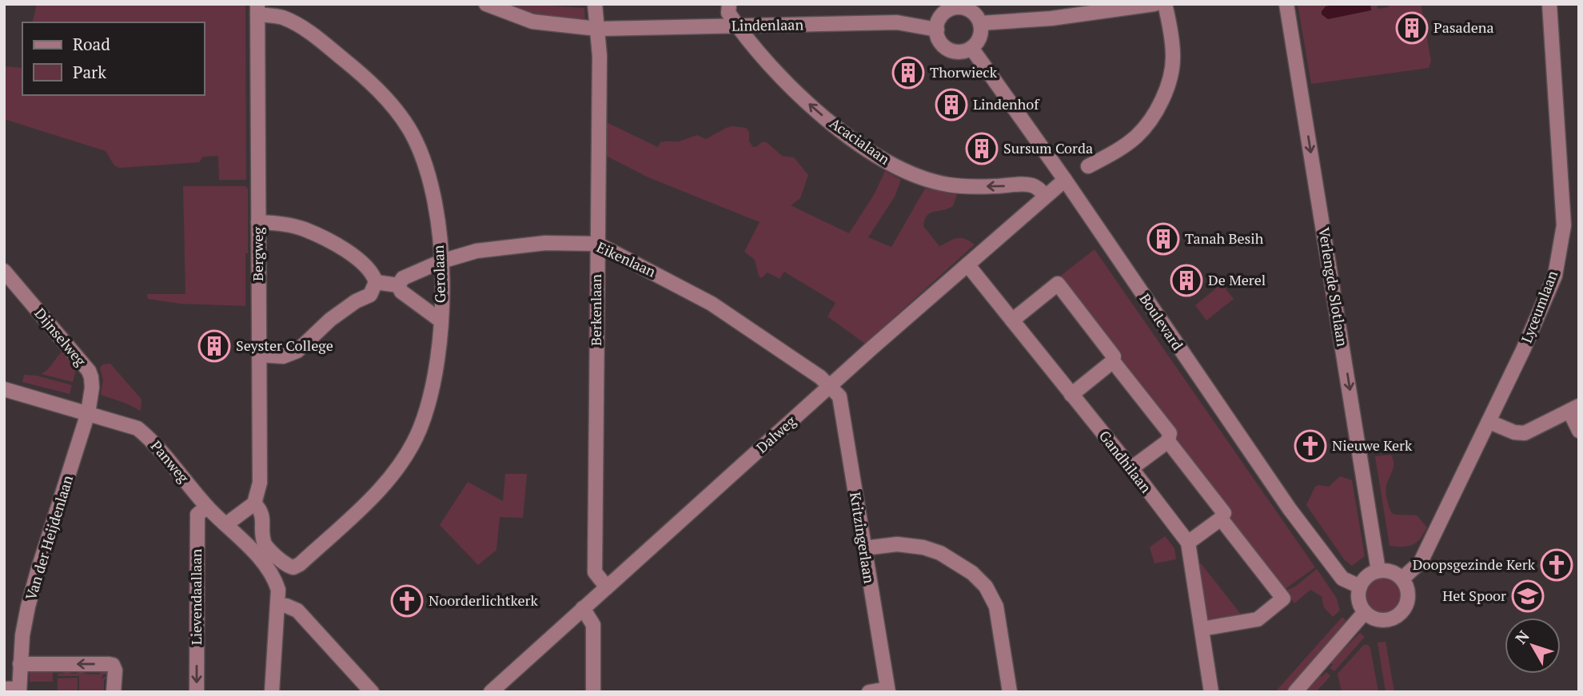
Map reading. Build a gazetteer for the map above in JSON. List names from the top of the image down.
{
  "streets": {
    "street": [
      "Lindenlaan",
      "Acacialaan",
      "Bergweg",
      "Eikenlaan",
      "Gerolaan",
      "Verlengde Slotlaan",
      "Lyceumlaan",
      "Berkenlaan",
      "Boulevard",
      "Dijnselweg",
      "Dalweg",
      "Panweg",
      "Gandhilaan",
      "Van der Heijdenlaan",
      "Kritzingerlaan",
      "Lievendaallaan"
    ]
  },
  "crossings": [
    ["Lindenlaan", "Acacialaan"],
    ["Lindenlaan", "Berkenlaan"],
    ["Lindenlaan", "Boulevard"],
    ["Acacialaan", "Dalweg"],
    ["Bergweg", "Gerolaan"],
    ["Eikenlaan", "Gerolaan"],
    ["Eikenlaan", "Berkenlaan"],
    ["Eikenlaan", "Dalweg"],
    ["Eikenlaan", "Kritzingerlaan"],
    ["Verlengde Slotlaan", "Lyceumlaan"],
    ["Verlengde Slotlaan", "Boulevard"],
    ["Lyceumlaan", "Boulevard"],
    ["Berkenlaan", "Dalweg"],
    ["Boulevard", "Dalweg"],
    ["Dijnselweg", "Panweg"],
    ["Dijnselweg", "Van der Heijdenlaan"],
    ["Dalweg", "Gandhilaan"],
    ["Dalweg", "Kritzingerlaan"],
    ["Panweg", "Van der Heijdenlaan"],
    ["Panweg", "Lievendaallaan"]
  ],
  "one_way": ["Acacialaan", "Verlengde Slotlaan", "Lievendaallaan"],
  "places": {
    "building": [
      "Pasadena",
      "Thorwieck",
      "Lindenhof",
      "Sursum Corda",
      "Tanah Besih",
      "De Merel",
      "Seyster College"
    ],
    "church": ["Nieuwe Kerk", "Doopsgezinde Kerk", "Noorderlichtkerk"],
    "school or university": ["Het Spoor"]
  },
  "legend": ["Road", "Park"],
  "north": "top left"
}
